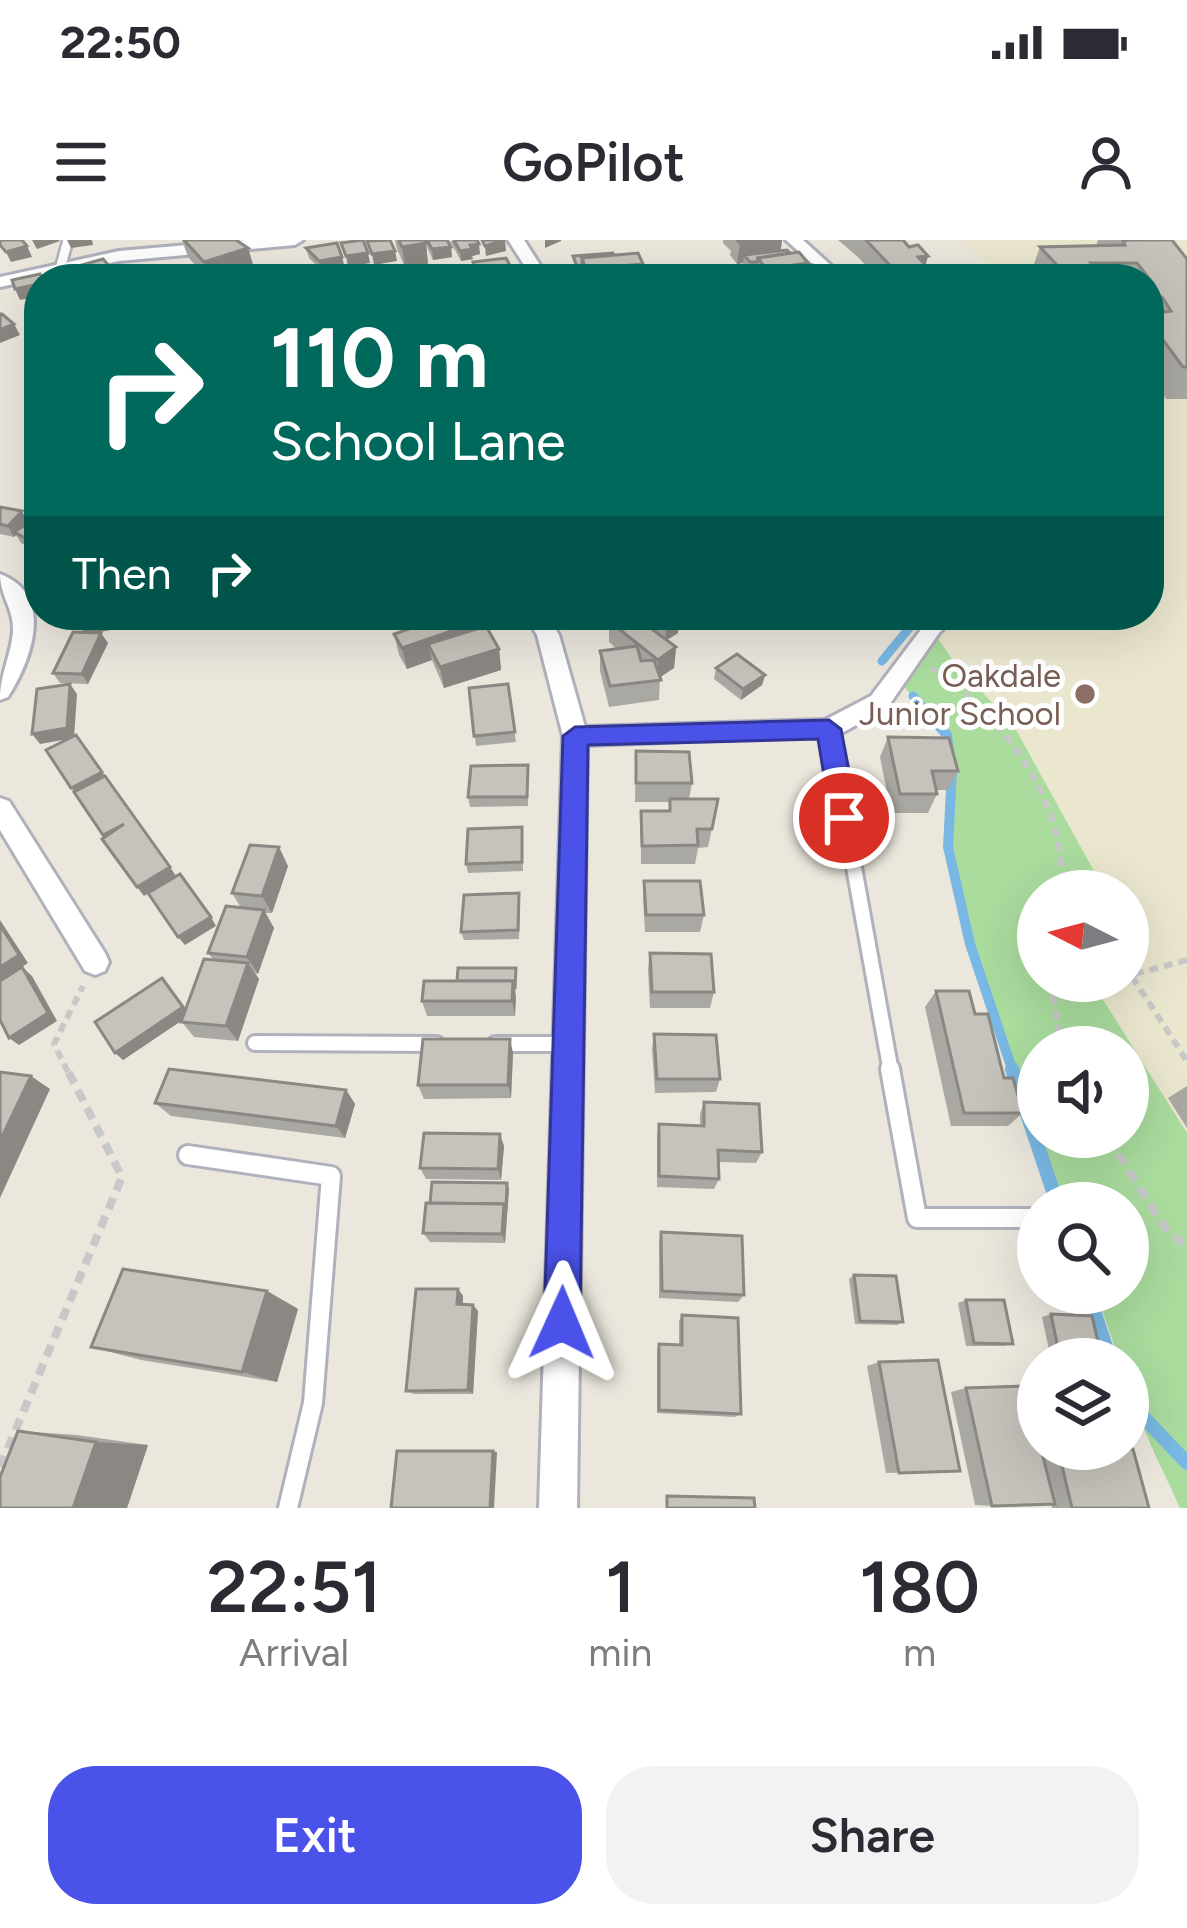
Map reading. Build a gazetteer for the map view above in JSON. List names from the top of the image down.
{
  "places": ["Oakdale Junior School"],
  "north": "left",
  "page": {
    "status": "22:50",
    "header": "GoPilot",
    "turn": ["110 m", "School Lane"],
    "then": "Then",
    "eta": [
      "22:51",
      "Arrival",
      "1",
      "min",
      "180",
      "m"
    ],
    "buttons": ["Exit", "Share"]
  }
}
